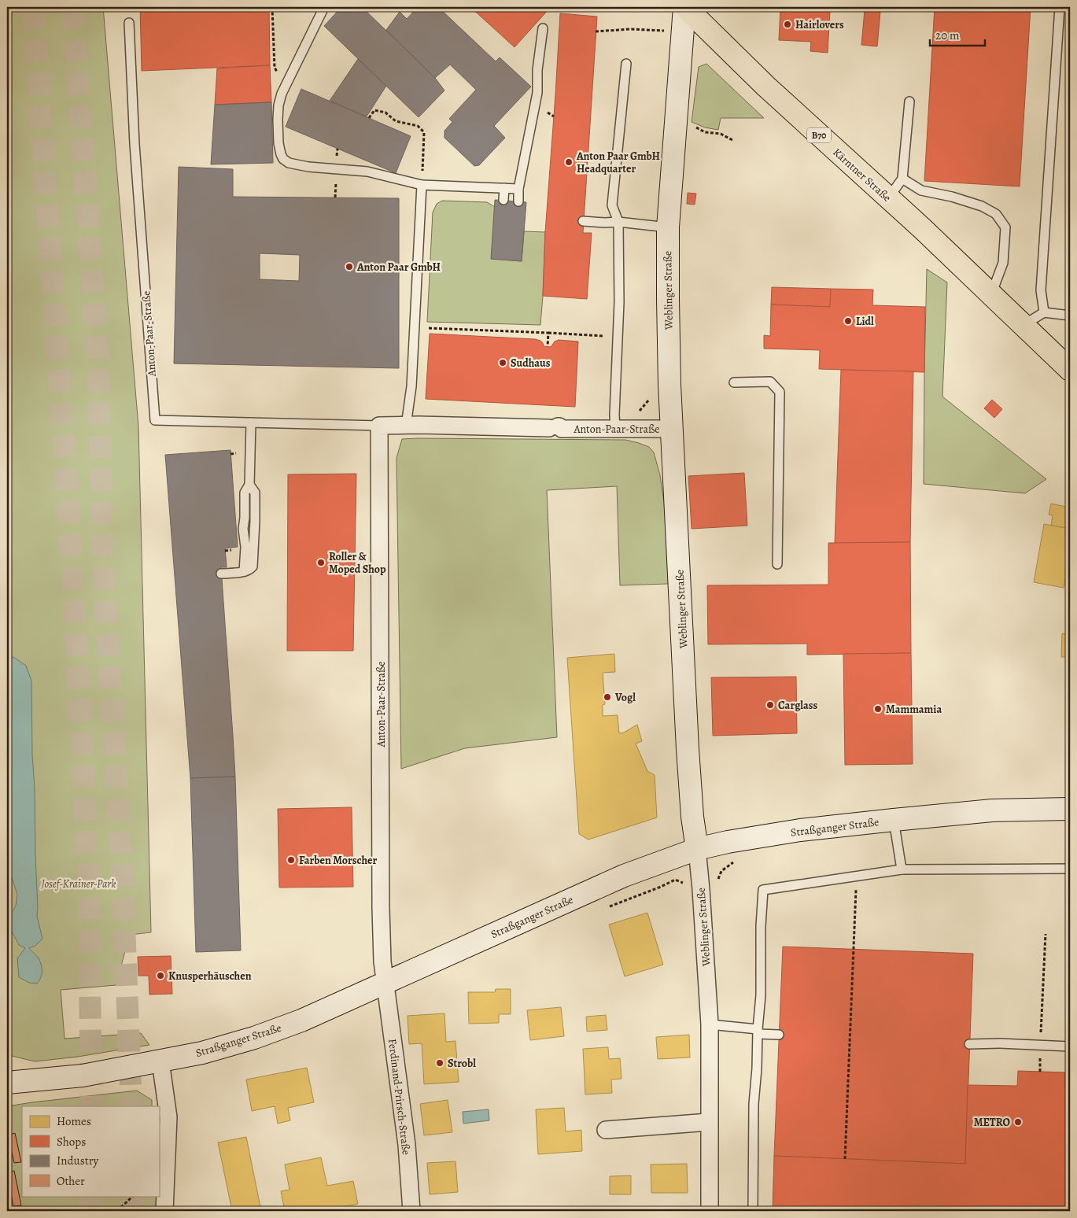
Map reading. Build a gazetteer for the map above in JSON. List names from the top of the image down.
{
  "streets": {
    "main road": ["B70", "Kärntner Straße"],
    "street": [
      "Weblinger Straße",
      "Anton-Paar-Straße",
      "Straßganger Straße",
      "Ferdinand-Prirsch-Straße"
    ]
  },
  "crossings": [
    ["Kärntner Straße", "Weblinger Straße"],
    ["Weblinger Straße", "Anton-Paar-Straße"],
    ["Weblinger Straße", "Straßganger Straße"],
    ["Anton-Paar-Straße", "Straßganger Straße"],
    ["Anton-Paar-Straße", "Ferdinand-Prirsch-Straße"],
    ["Straßganger Straße", "Ferdinand-Prirsch-Straße"]
  ],
  "parks": ["Josef-Krainer-Park"],
  "places": [
    "Hairlovers",
    "Anton Paar GmbH Headquarter",
    "Anton Paar GmbH",
    "Lidl",
    "Sudhaus",
    "Roller & Moped Shop",
    "Vogl",
    "Carglass",
    "Mammamia",
    "Farben Morscher",
    "Knusperhäuschen",
    "Strobl",
    "METRO"
  ],
  "legend": [
    "Homes",
    "Shops",
    "Industry",
    "Other"
  ],
  "scale_bar": "20 m"
}
